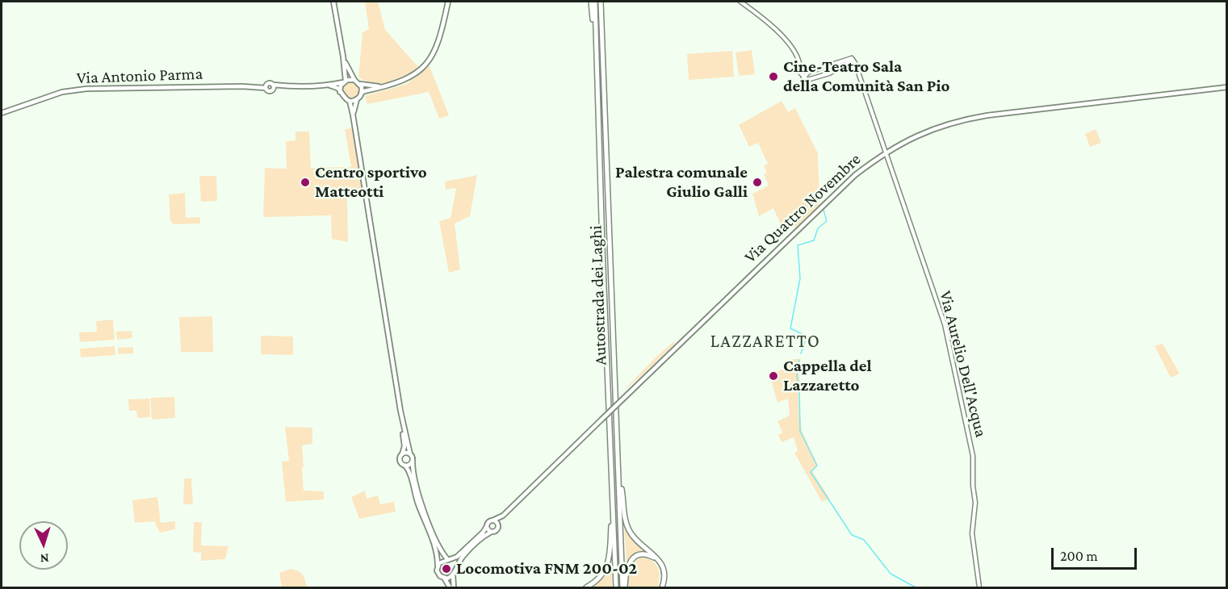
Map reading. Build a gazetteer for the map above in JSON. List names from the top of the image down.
{
  "streets": {
    "highway": ["Autostrada dei Laghi"],
    "main road": ["Via Antonio Parma", "Via Quattro Novembre"],
    "street": ["Via Aurelio Dell'Acqua"]
  },
  "crossings": [
    ["Via Quattro Novembre", "Via Aurelio Dell'Acqua"]
  ],
  "districts": ["LAZZARETTO"],
  "places": [
    "Cine-Teatro Sala della Comunità San Pio",
    "Centro sportivo Matteotti",
    "Palestra comunale Giulio Galli",
    "Cappella del Lazzaretto",
    "Locomotiva FNM 200-02"
  ],
  "scale_bar": "200 m",
  "north": "bottom"
}
